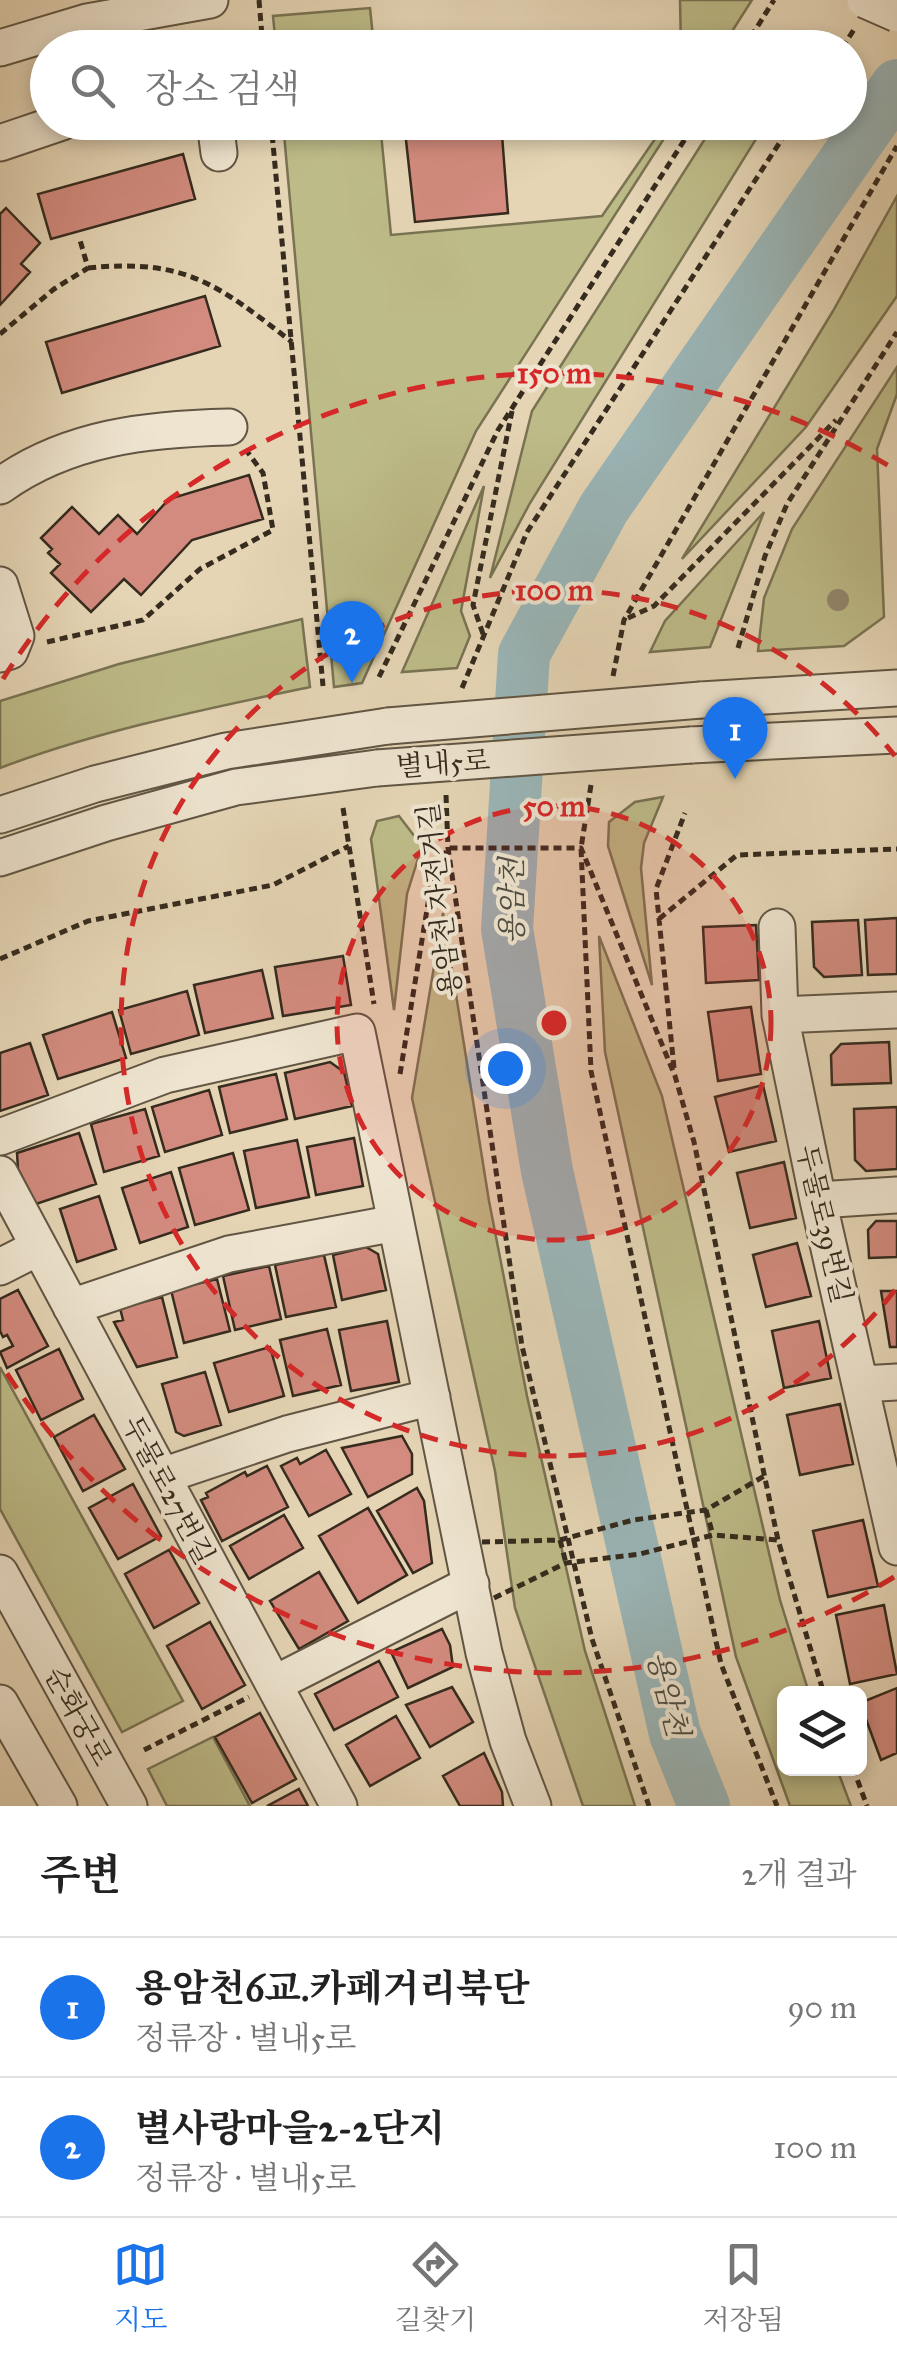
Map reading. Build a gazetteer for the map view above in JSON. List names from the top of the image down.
{
  "streets": {
    "street": [
      "별내5로",
      "두물로39번길",
      "두물로27번길",
      "순화궁로"
    ],
    "path": ["용암천 자전거길"]
  },
  "water": ["용암천"],
  "page": {
    "search": "장소 검색",
    "pins": ["2", "1"],
    "heading": ["주변", "2개 결과"],
    "list": [
      {
        "mark": "1",
        "name": "용암천6교.카페거리북단",
        "note": "정류장 · 별내5로",
        "value": "90 m"
      },
      {
        "mark": "2",
        "name": "별사랑마을2-2단지",
        "note": "정류장 · 별내5로",
        "value": "100 m"
      }
    ],
    "nav": ["지도", "길찾기", "저장됨"]
  },
  "rings": ["150 m", "100 m", "50 m"]
}
